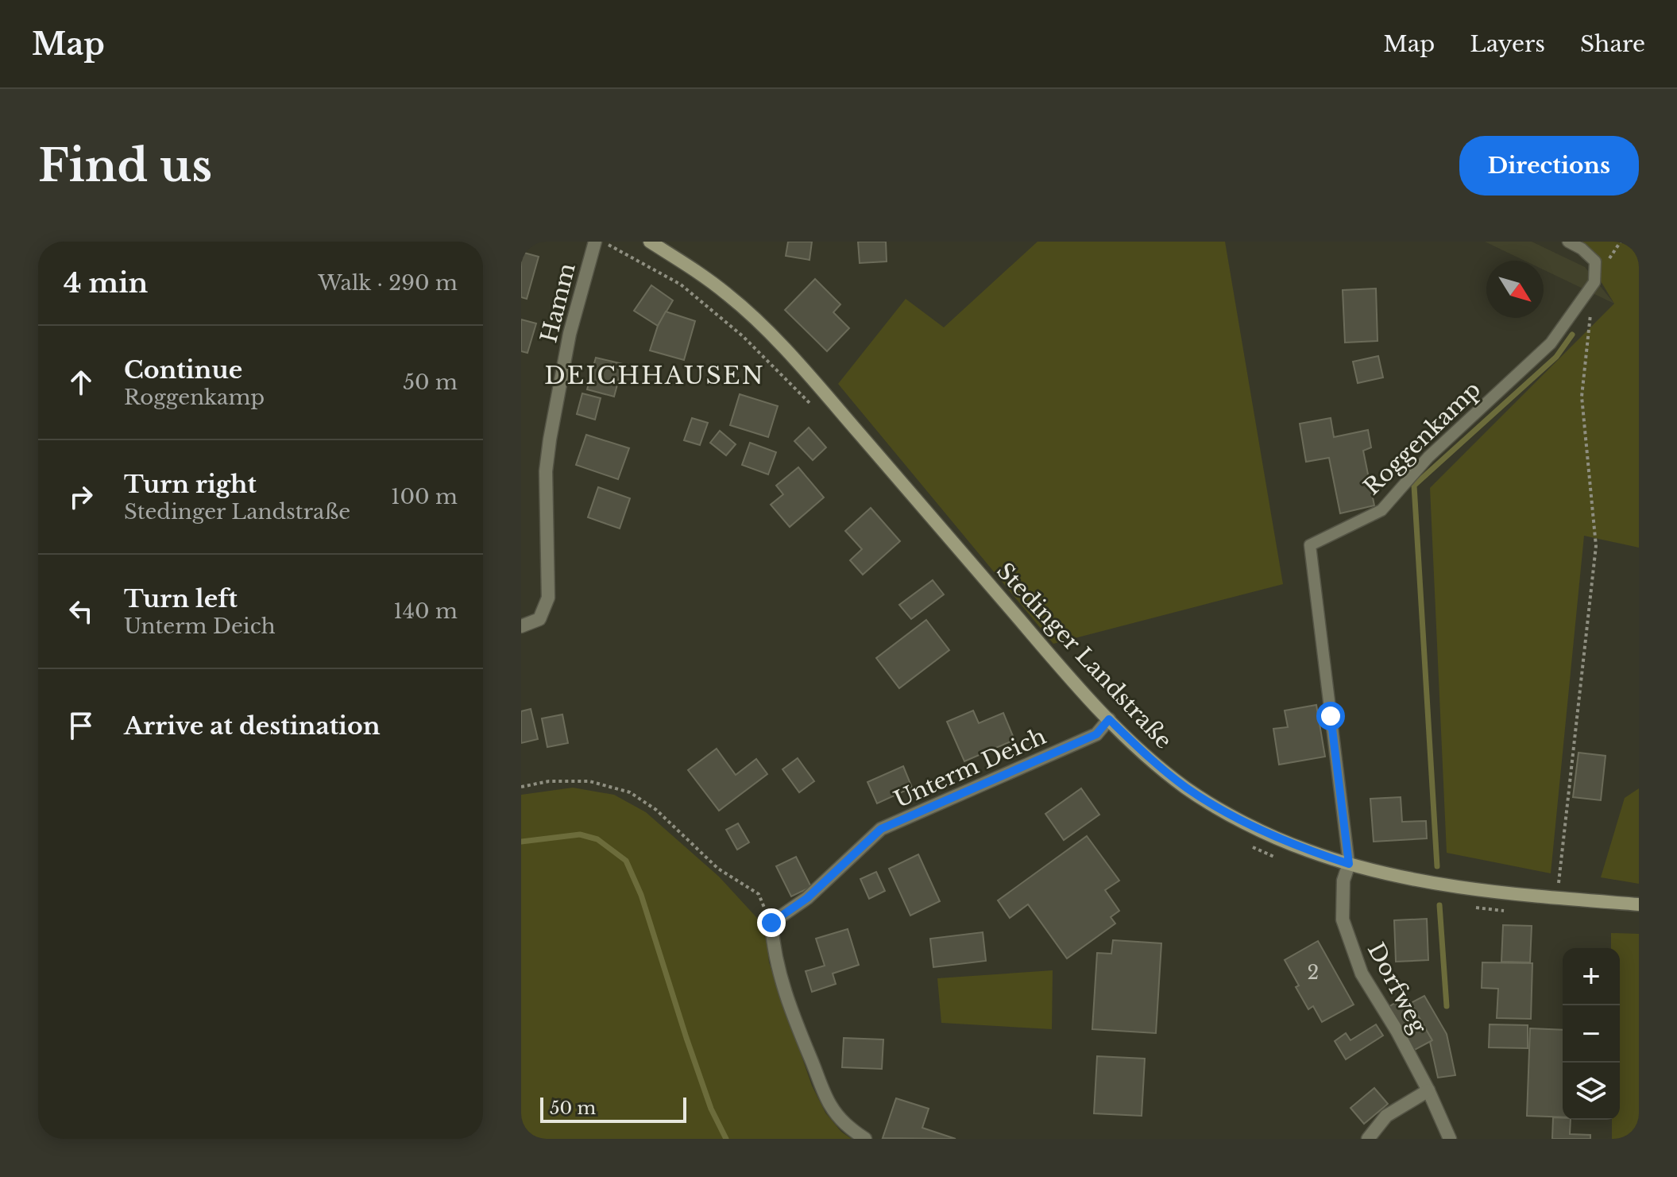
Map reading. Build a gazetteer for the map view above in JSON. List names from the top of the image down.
{
  "streets": {
    "main road": ["Stedinger Landstraße"],
    "street": ["Hamm", "Unterm Deich", "Dorfweg"],
    "lane": ["Roggenkamp"]
  },
  "crossings": [
    ["Roggenkamp", "Stedinger Landstraße"],
    ["Roggenkamp", "Dorfweg"],
    ["Stedinger Landstraße", "Unterm Deich"],
    ["Stedinger Landstraße", "Dorfweg"]
  ],
  "districts": ["DEICHHAUSEN"],
  "house_numbers": ["2"],
  "scale_bar": "50 m",
  "north": "bottom right",
  "page": {
    "header": "Map",
    "nav": ["Map", "Layers", "Share"],
    "buttons": "Directions",
    "title": "Find us",
    "heading": ["4 min", "Walk · 290 m"],
    "list": [
      ["Continue", "Roggenkamp", "50 m"],
      ["Turn right", "Stedinger Landstraße", "100 m"],
      ["Turn left", "Unterm Deich", "140 m"],
      "Arrive at destination"
    ],
    "map_buttons": ["+", "−"],
    "scale": "50 m"
  }
}
